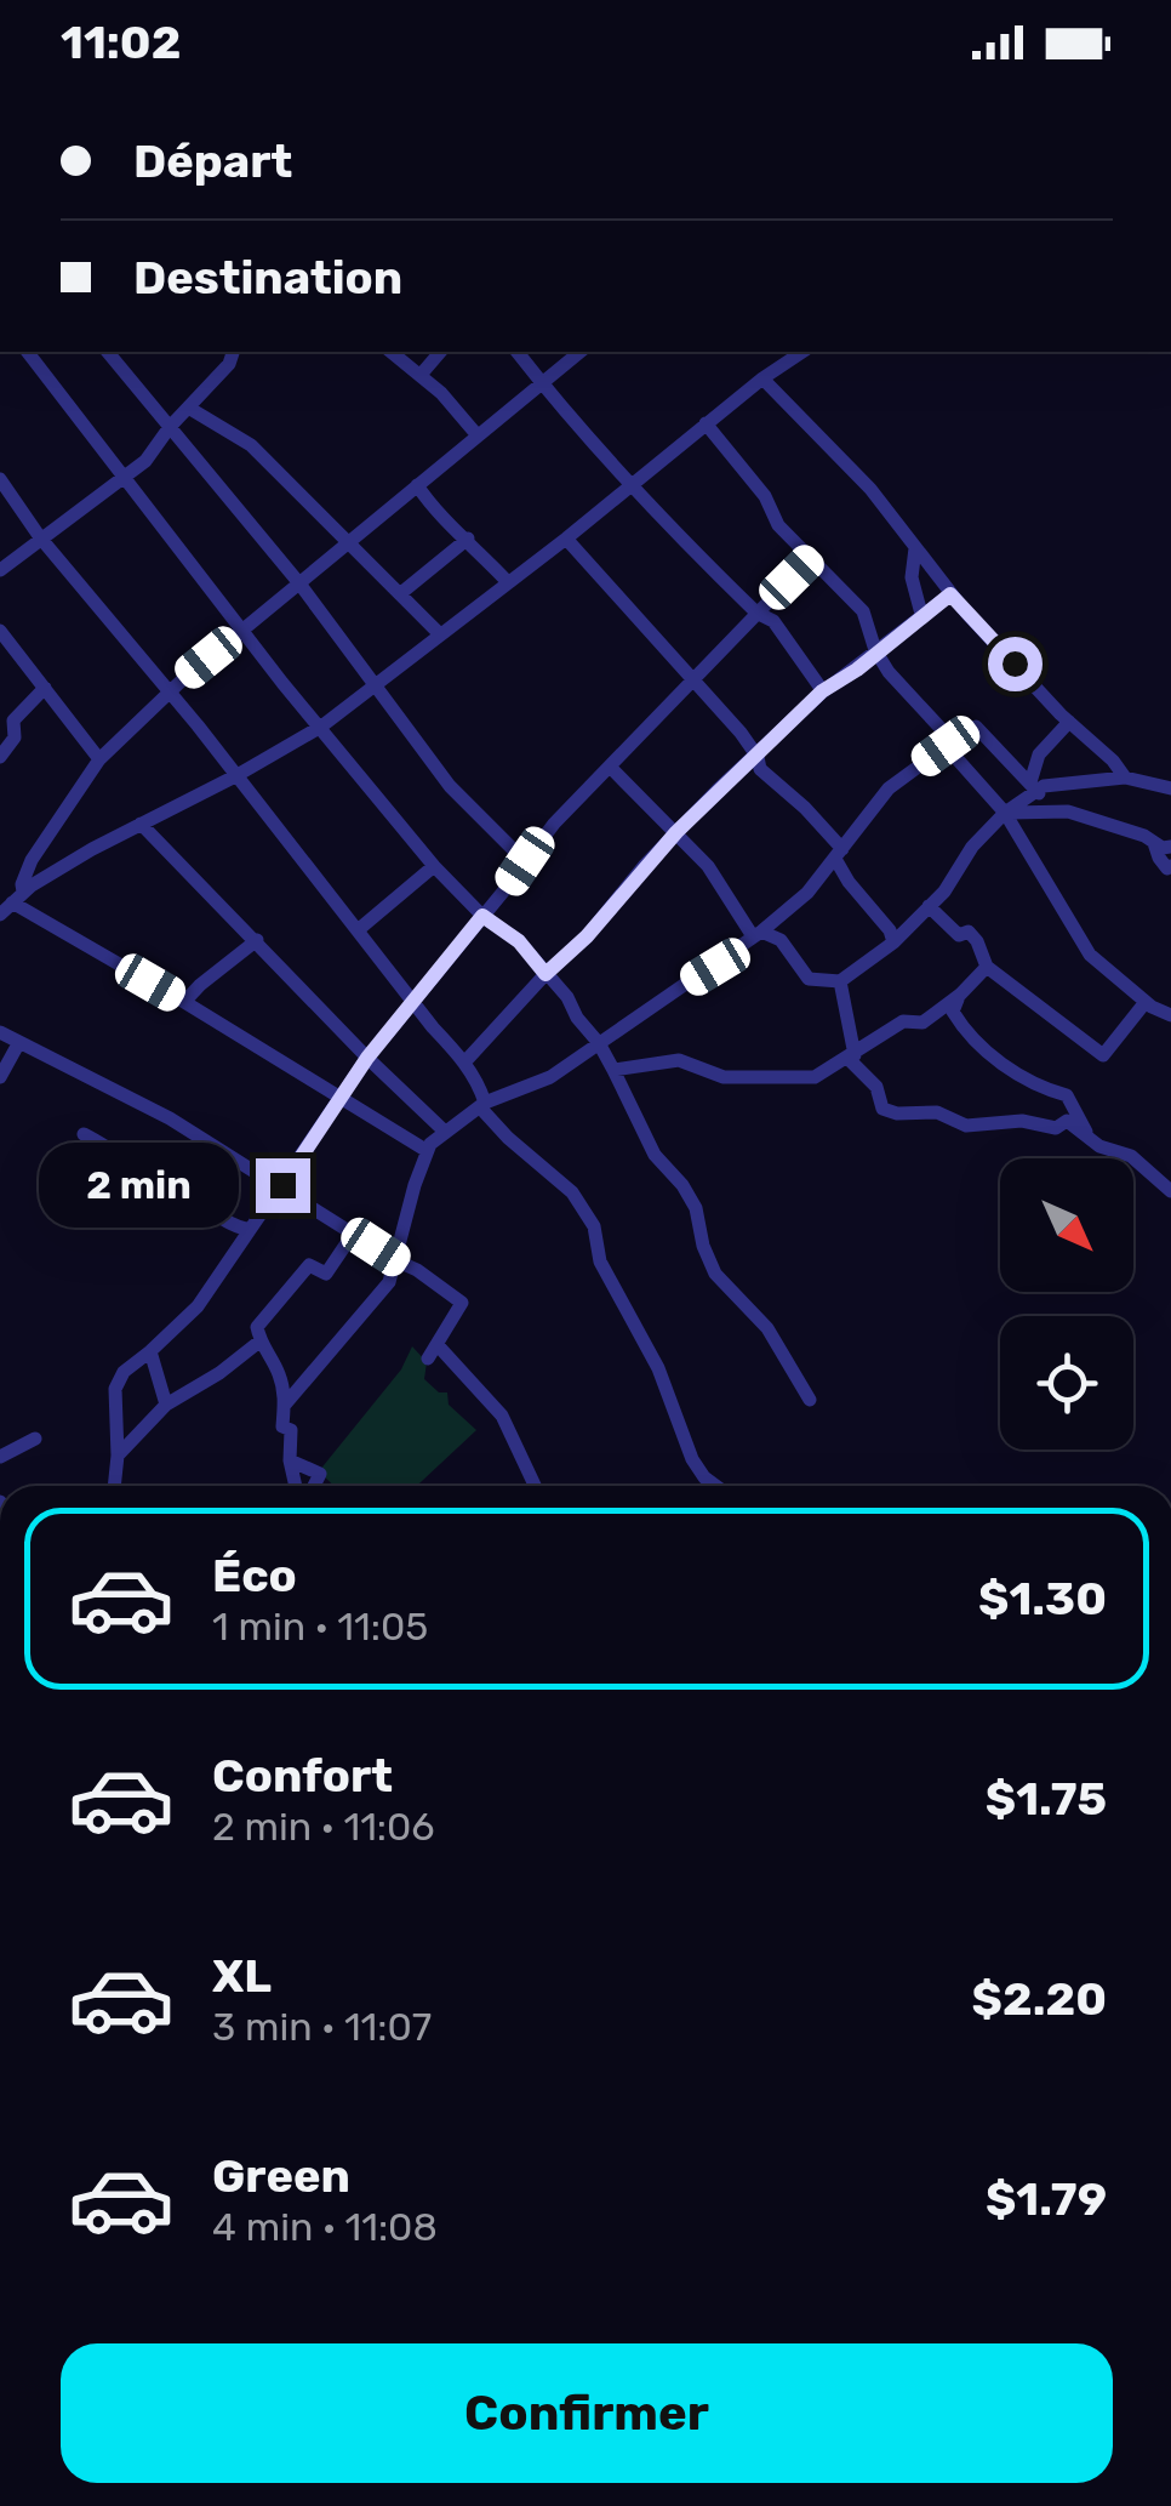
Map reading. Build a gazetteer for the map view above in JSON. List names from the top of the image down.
{
  "north": "bottom right",
  "page": {
    "status": "11:02",
    "banner": ["Départ", "Destination"],
    "bubble": "2 min",
    "list": [
      {
        "name": "Éco",
        "note": "1 min · 11:05",
        "value": "$1.30"
      },
      {
        "name": "Confort",
        "note": "2 min · 11:06",
        "value": "$1.75"
      },
      {
        "name": "XL",
        "note": "3 min · 11:07",
        "value": "$2.20"
      },
      {
        "name": "Green",
        "note": "4 min · 11:08",
        "value": "$1.79"
      }
    ],
    "buttons": "Confirmer"
  }
}
